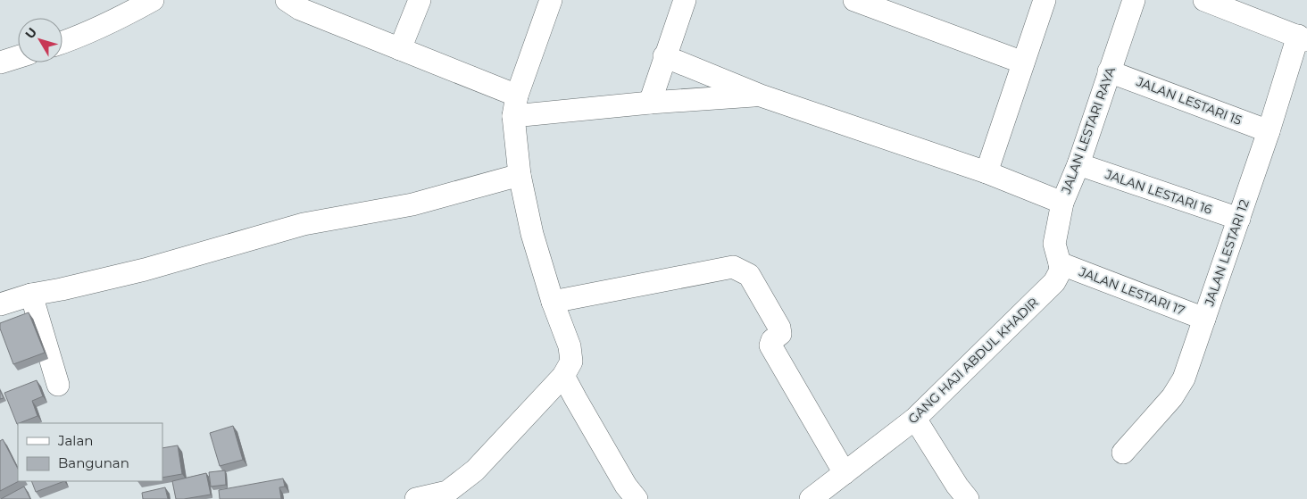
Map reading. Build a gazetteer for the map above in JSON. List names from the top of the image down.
{
  "streets": {
    "street": [
      "JALAN LESTARI 15",
      "JALAN LESTARI RAYA",
      "JALAN LESTARI 16",
      "JALAN LESTARI 12",
      "JALAN LESTARI 17",
      "GANG HAJI ABDUL KHADIR"
    ]
  },
  "crossings": [
    ["JALAN LESTARI 15", "JALAN LESTARI RAYA"],
    ["JALAN LESTARI 15", "JALAN LESTARI 12"],
    ["JALAN LESTARI RAYA", "JALAN LESTARI 16"],
    ["JALAN LESTARI RAYA", "JALAN LESTARI 17"],
    ["JALAN LESTARI RAYA", "GANG HAJI ABDUL KHADIR"],
    ["JALAN LESTARI 16", "JALAN LESTARI 12"],
    ["JALAN LESTARI 12", "JALAN LESTARI 17"],
    ["JALAN LESTARI 17", "GANG HAJI ABDUL KHADIR"]
  ],
  "legend": ["Jalan", "Bangunan"],
  "north": "top left"
}
